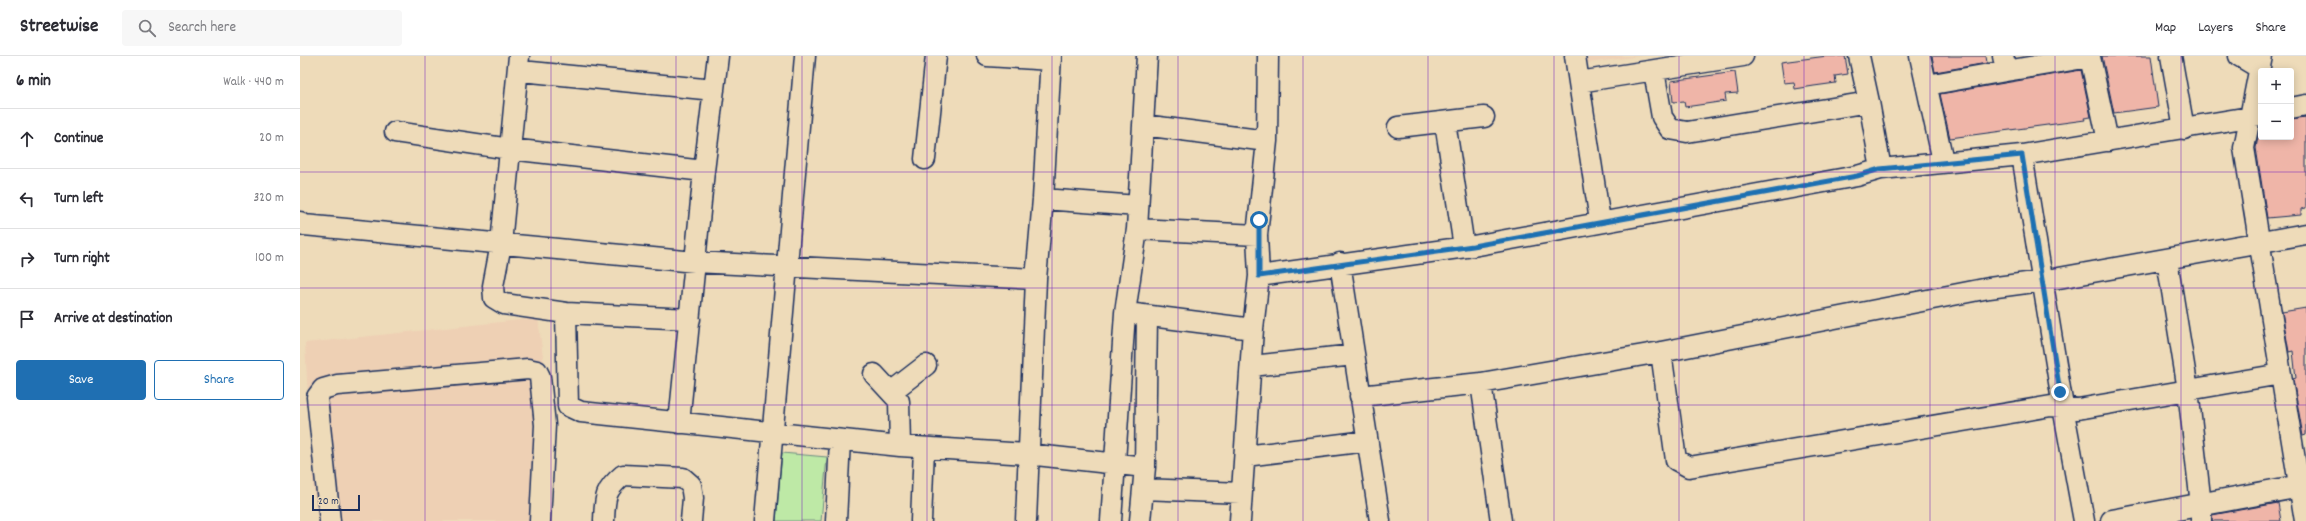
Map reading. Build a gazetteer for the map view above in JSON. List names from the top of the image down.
{
  "scale_bar": "20 m",
  "page": {
    "header": "Streetwise",
    "search": "Search here",
    "nav": ["Map", "Layers", "Share"],
    "heading": ["6 min", "Walk · 440 m"],
    "map_buttons": ["+", "−"],
    "list": [
      ["Continue", "20 m"],
      ["Turn left", "320 m"],
      ["Turn right", "100 m"],
      "Arrive at destination"
    ],
    "buttons": ["Save", "Share"],
    "scale": "20 m"
  }
}
